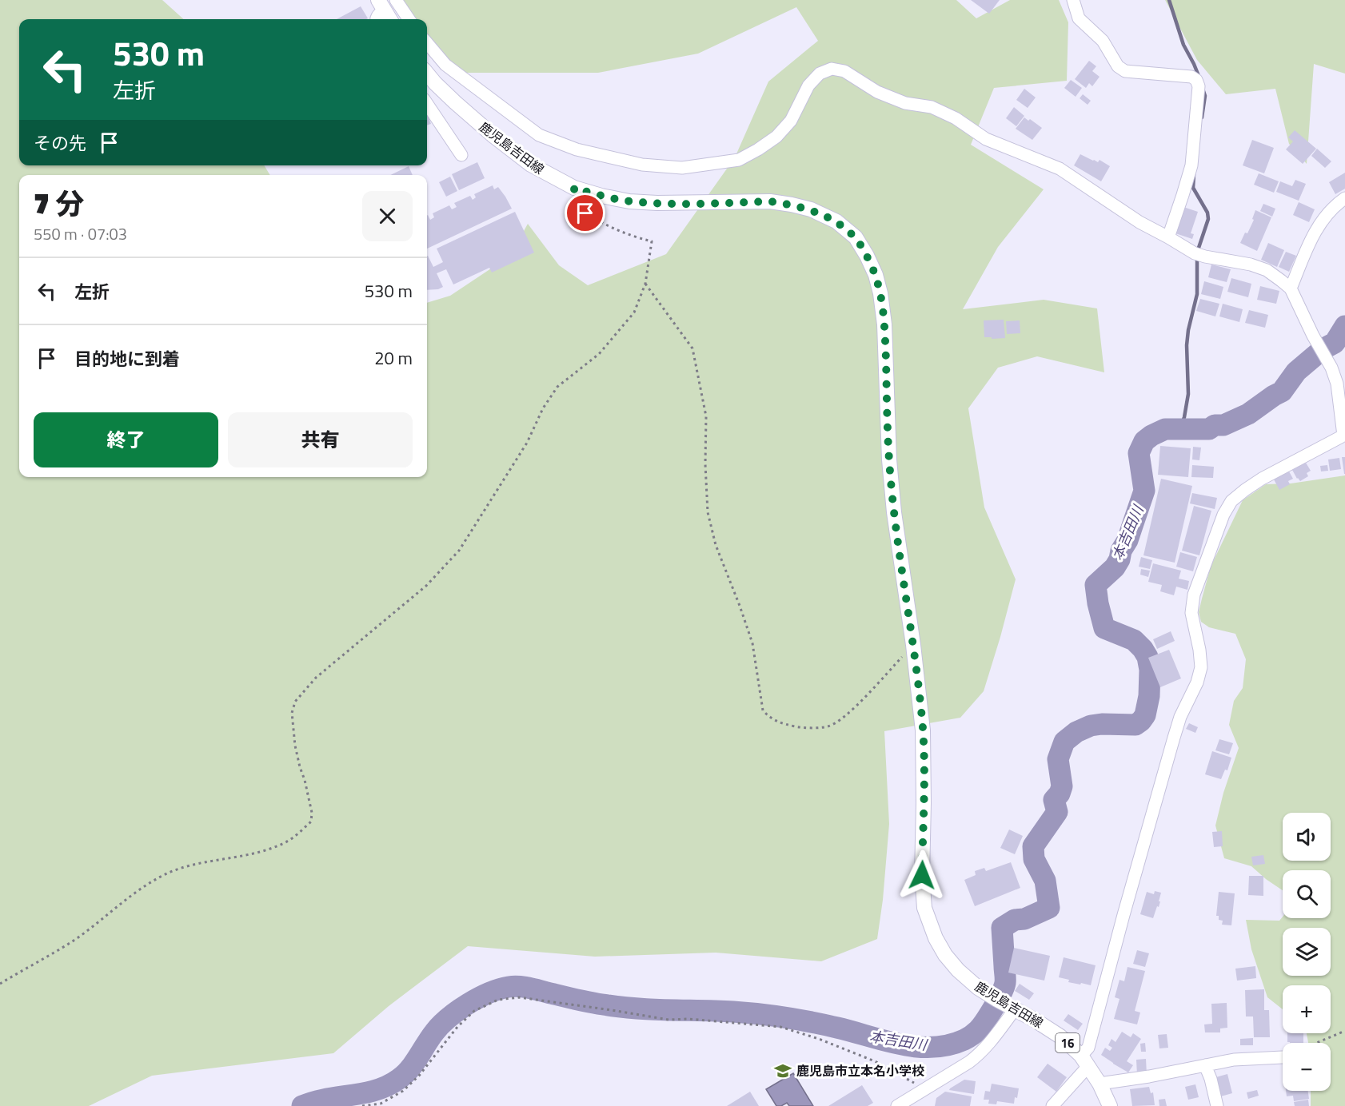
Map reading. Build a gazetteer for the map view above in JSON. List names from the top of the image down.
{
  "streets": {
    "main road": ["鹿児島吉田線", "16"]
  },
  "water": ["本吉田川"],
  "places": {
    "school or university": ["鹿児島市立本名小学校"]
  },
  "page": {
    "turn": ["530 m", "左折"],
    "then": "その先",
    "heading": ["7 分", "550 m · 07:03"],
    "list": [
      {
        "name": "左折",
        "value": "530 m"
      },
      {
        "name": "目的地に到着",
        "value": "20 m"
      }
    ],
    "buttons": ["終了", "共有"],
    "map_buttons": ["+", "−"]
  }
}
